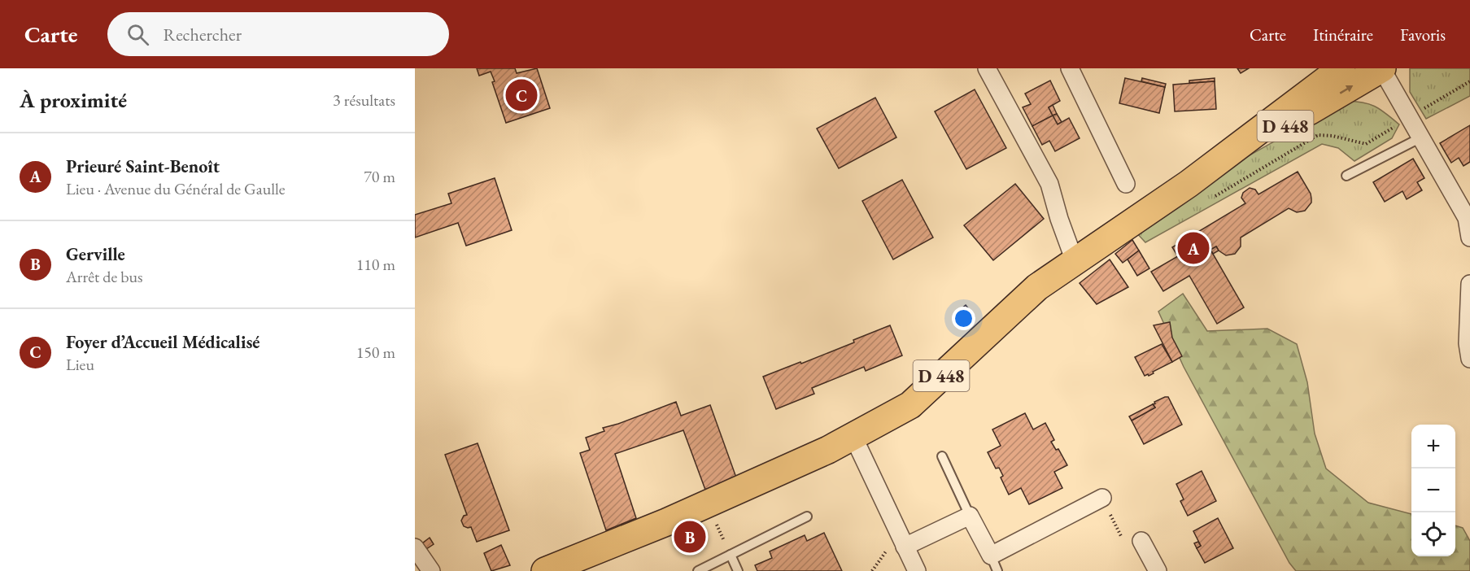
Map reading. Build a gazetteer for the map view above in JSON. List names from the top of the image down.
{
  "streets": {
    "main road": ["D 448"]
  },
  "page": {
    "header": "Carte",
    "search": "Rechercher",
    "nav": ["Carte", "Itinéraire", "Favoris"],
    "heading": ["À proximité", "3 résultats"],
    "pins": ["C", "A", "B"],
    "list": [
      {
        "mark": "A",
        "name": "Prieuré Saint-Benoît",
        "note": "Lieu · Avenue du Général de Gaulle",
        "value": "70 m"
      },
      {
        "mark": "B",
        "name": "Gerville",
        "note": "Arrêt de bus",
        "value": "110 m"
      },
      {
        "mark": "C",
        "name": "Foyer d’Accueil Médicalisé",
        "note": "Lieu",
        "value": "150 m"
      }
    ],
    "map_buttons": ["+", "−"]
  }
}
